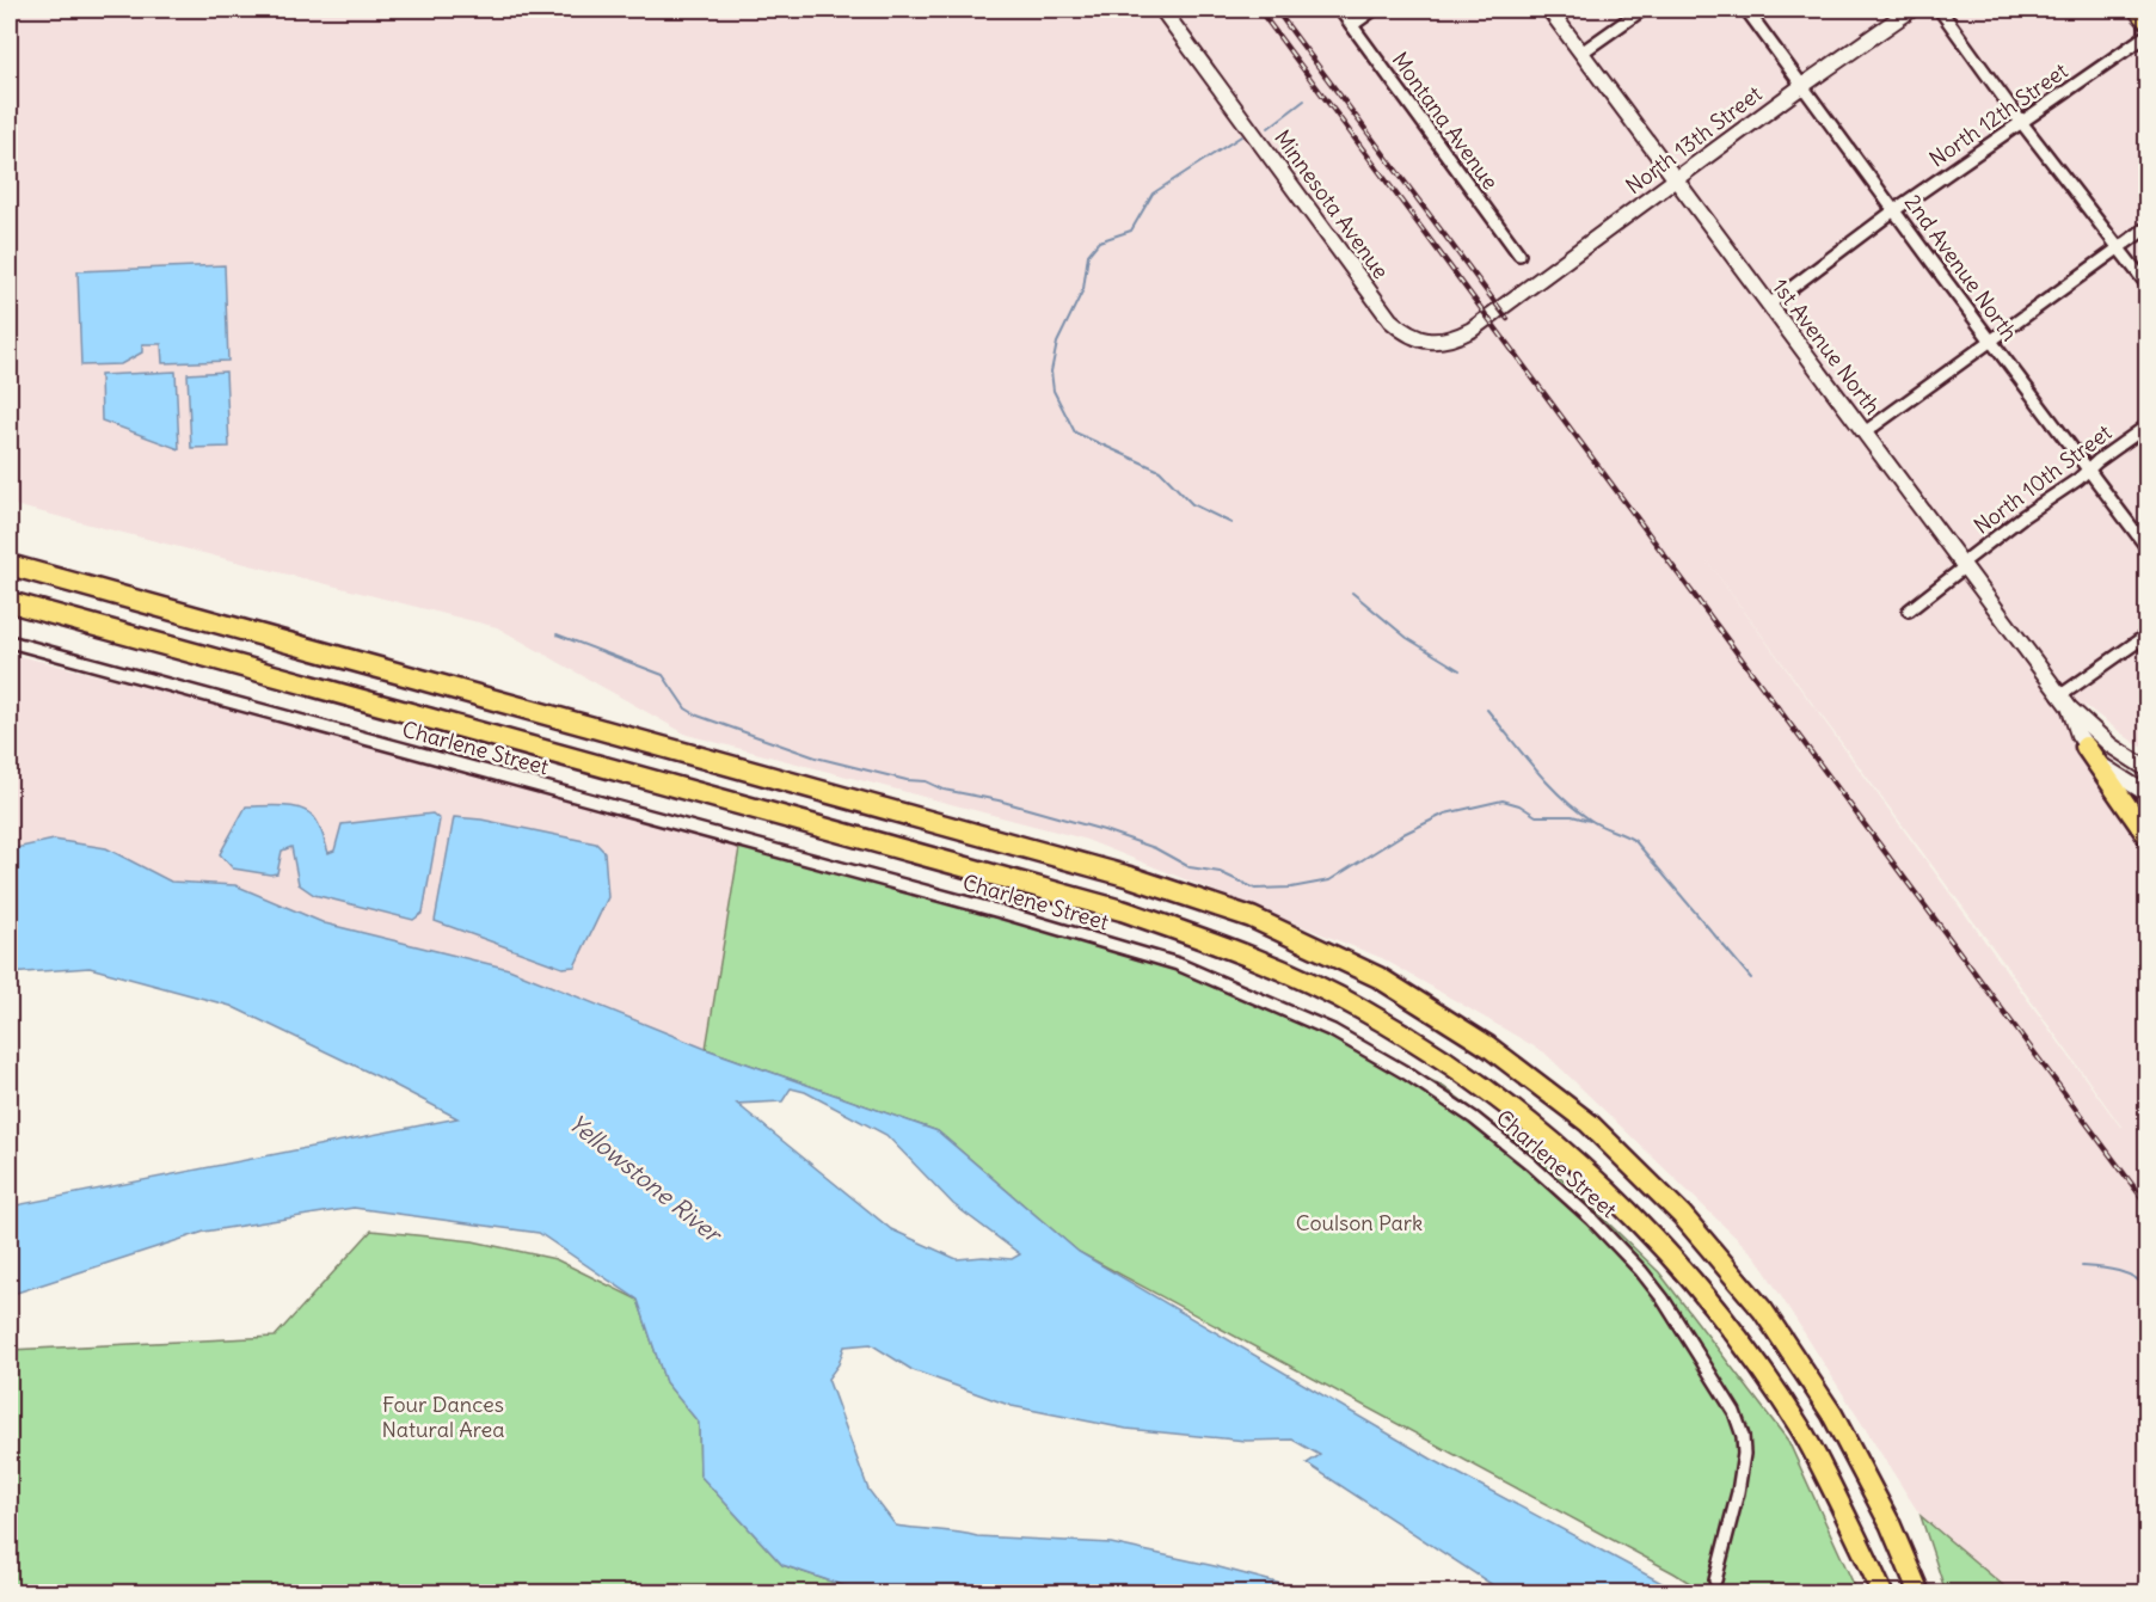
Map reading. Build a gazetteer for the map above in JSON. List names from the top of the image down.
{
  "streets": {
    "main road": ["North 13th Street", "Minnesota Avenue", "1st Avenue North"],
    "street": [
      "North 12th Street",
      "Montana Avenue",
      "2nd Avenue North",
      "North 10th Street",
      "Charlene Street"
    ]
  },
  "crossings": [
    ["North 12th Street", "2nd Avenue North"],
    ["North 12th Street", "1st Avenue North"],
    ["North 13th Street", "Minnesota Avenue"],
    ["North 13th Street", "2nd Avenue North"],
    ["North 13th Street", "1st Avenue North"],
    ["2nd Avenue North", "North 10th Street"],
    ["1st Avenue North", "North 10th Street"]
  ],
  "water": ["Yellowstone River"],
  "parks": ["Coulson Park", "Four Dances Natural Area"]
}
